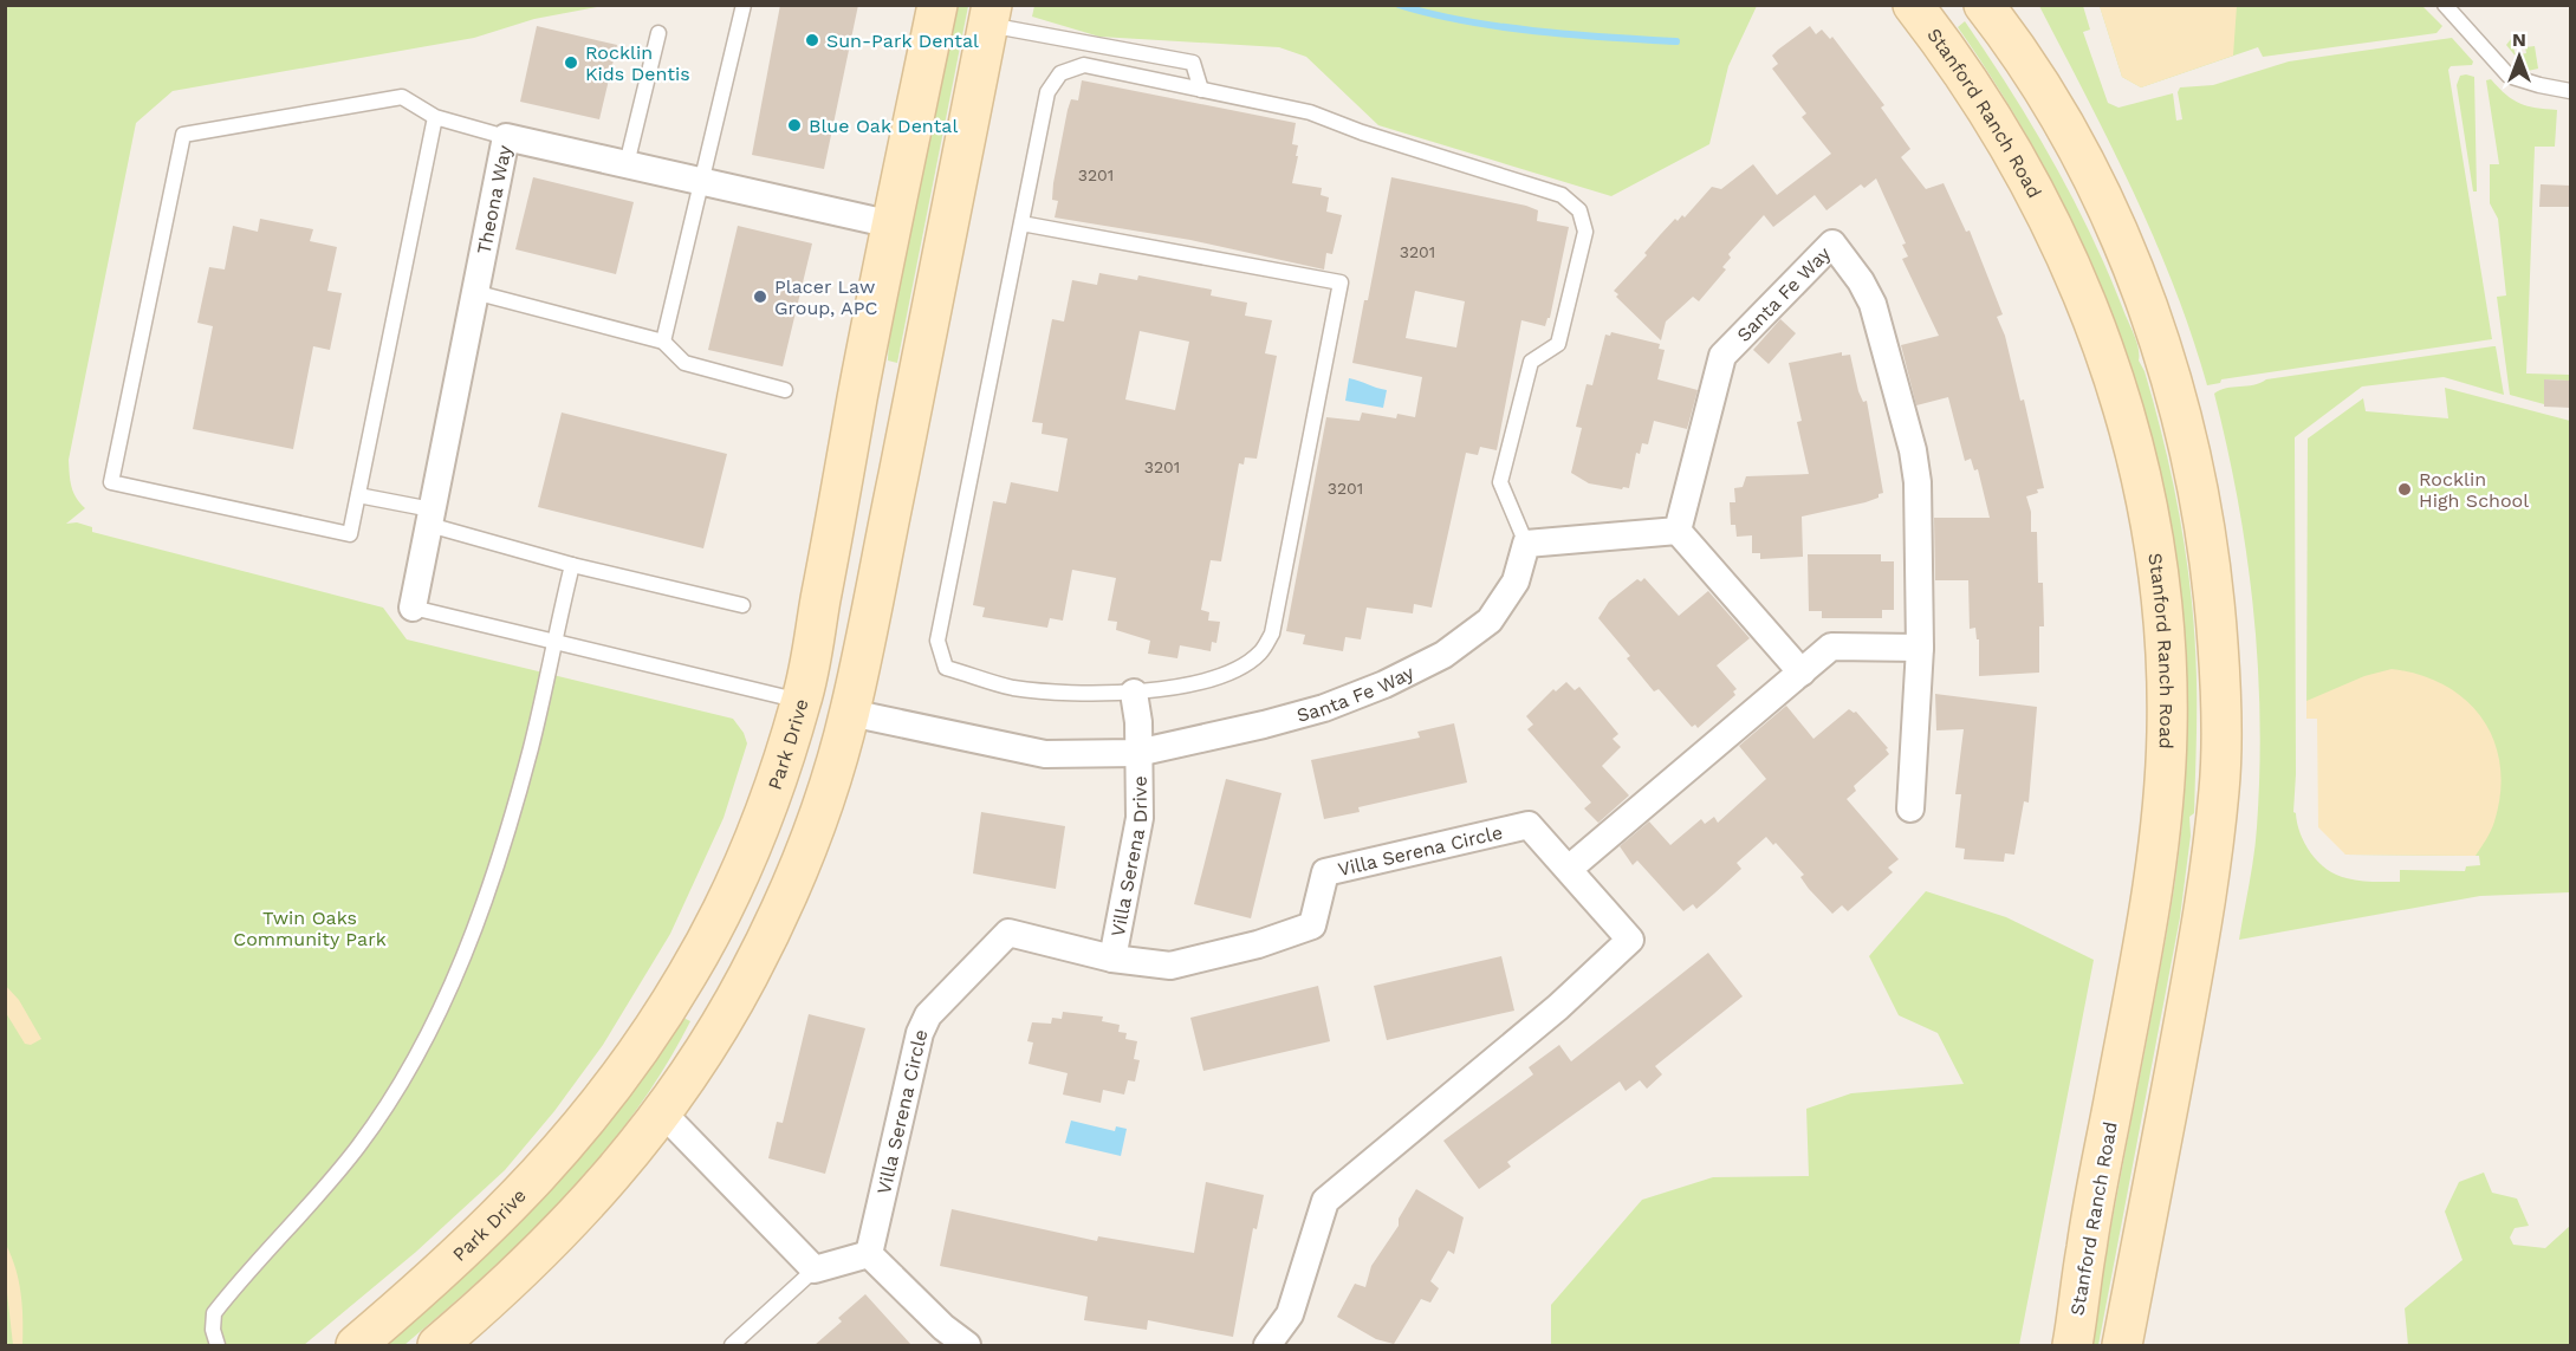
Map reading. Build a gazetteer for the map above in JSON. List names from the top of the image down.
{
  "streets": {
    "main road": ["Stanford Ranch Road", "Park Drive"],
    "street": [
      "Theona Way",
      "Santa Fe Way",
      "Villa Serena Circle",
      "Villa Serena Drive"
    ]
  },
  "crossings": [
    ["Theona Way", "Park Drive"],
    ["Santa Fe Way", "Villa Serena Drive"],
    ["Villa Serena Circle", "Villa Serena Drive"]
  ],
  "parks": ["Twin Oaks Community Park"],
  "places": [
    "Sun-Park Dental",
    "Rocklin Kids Dentis",
    "Blue Oak Dental",
    "Placer Law Group, APC",
    "Rocklin High School"
  ],
  "house_numbers": [
    "3201",
    "3201",
    "3201",
    "3201"
  ],
  "north": "top"
}
